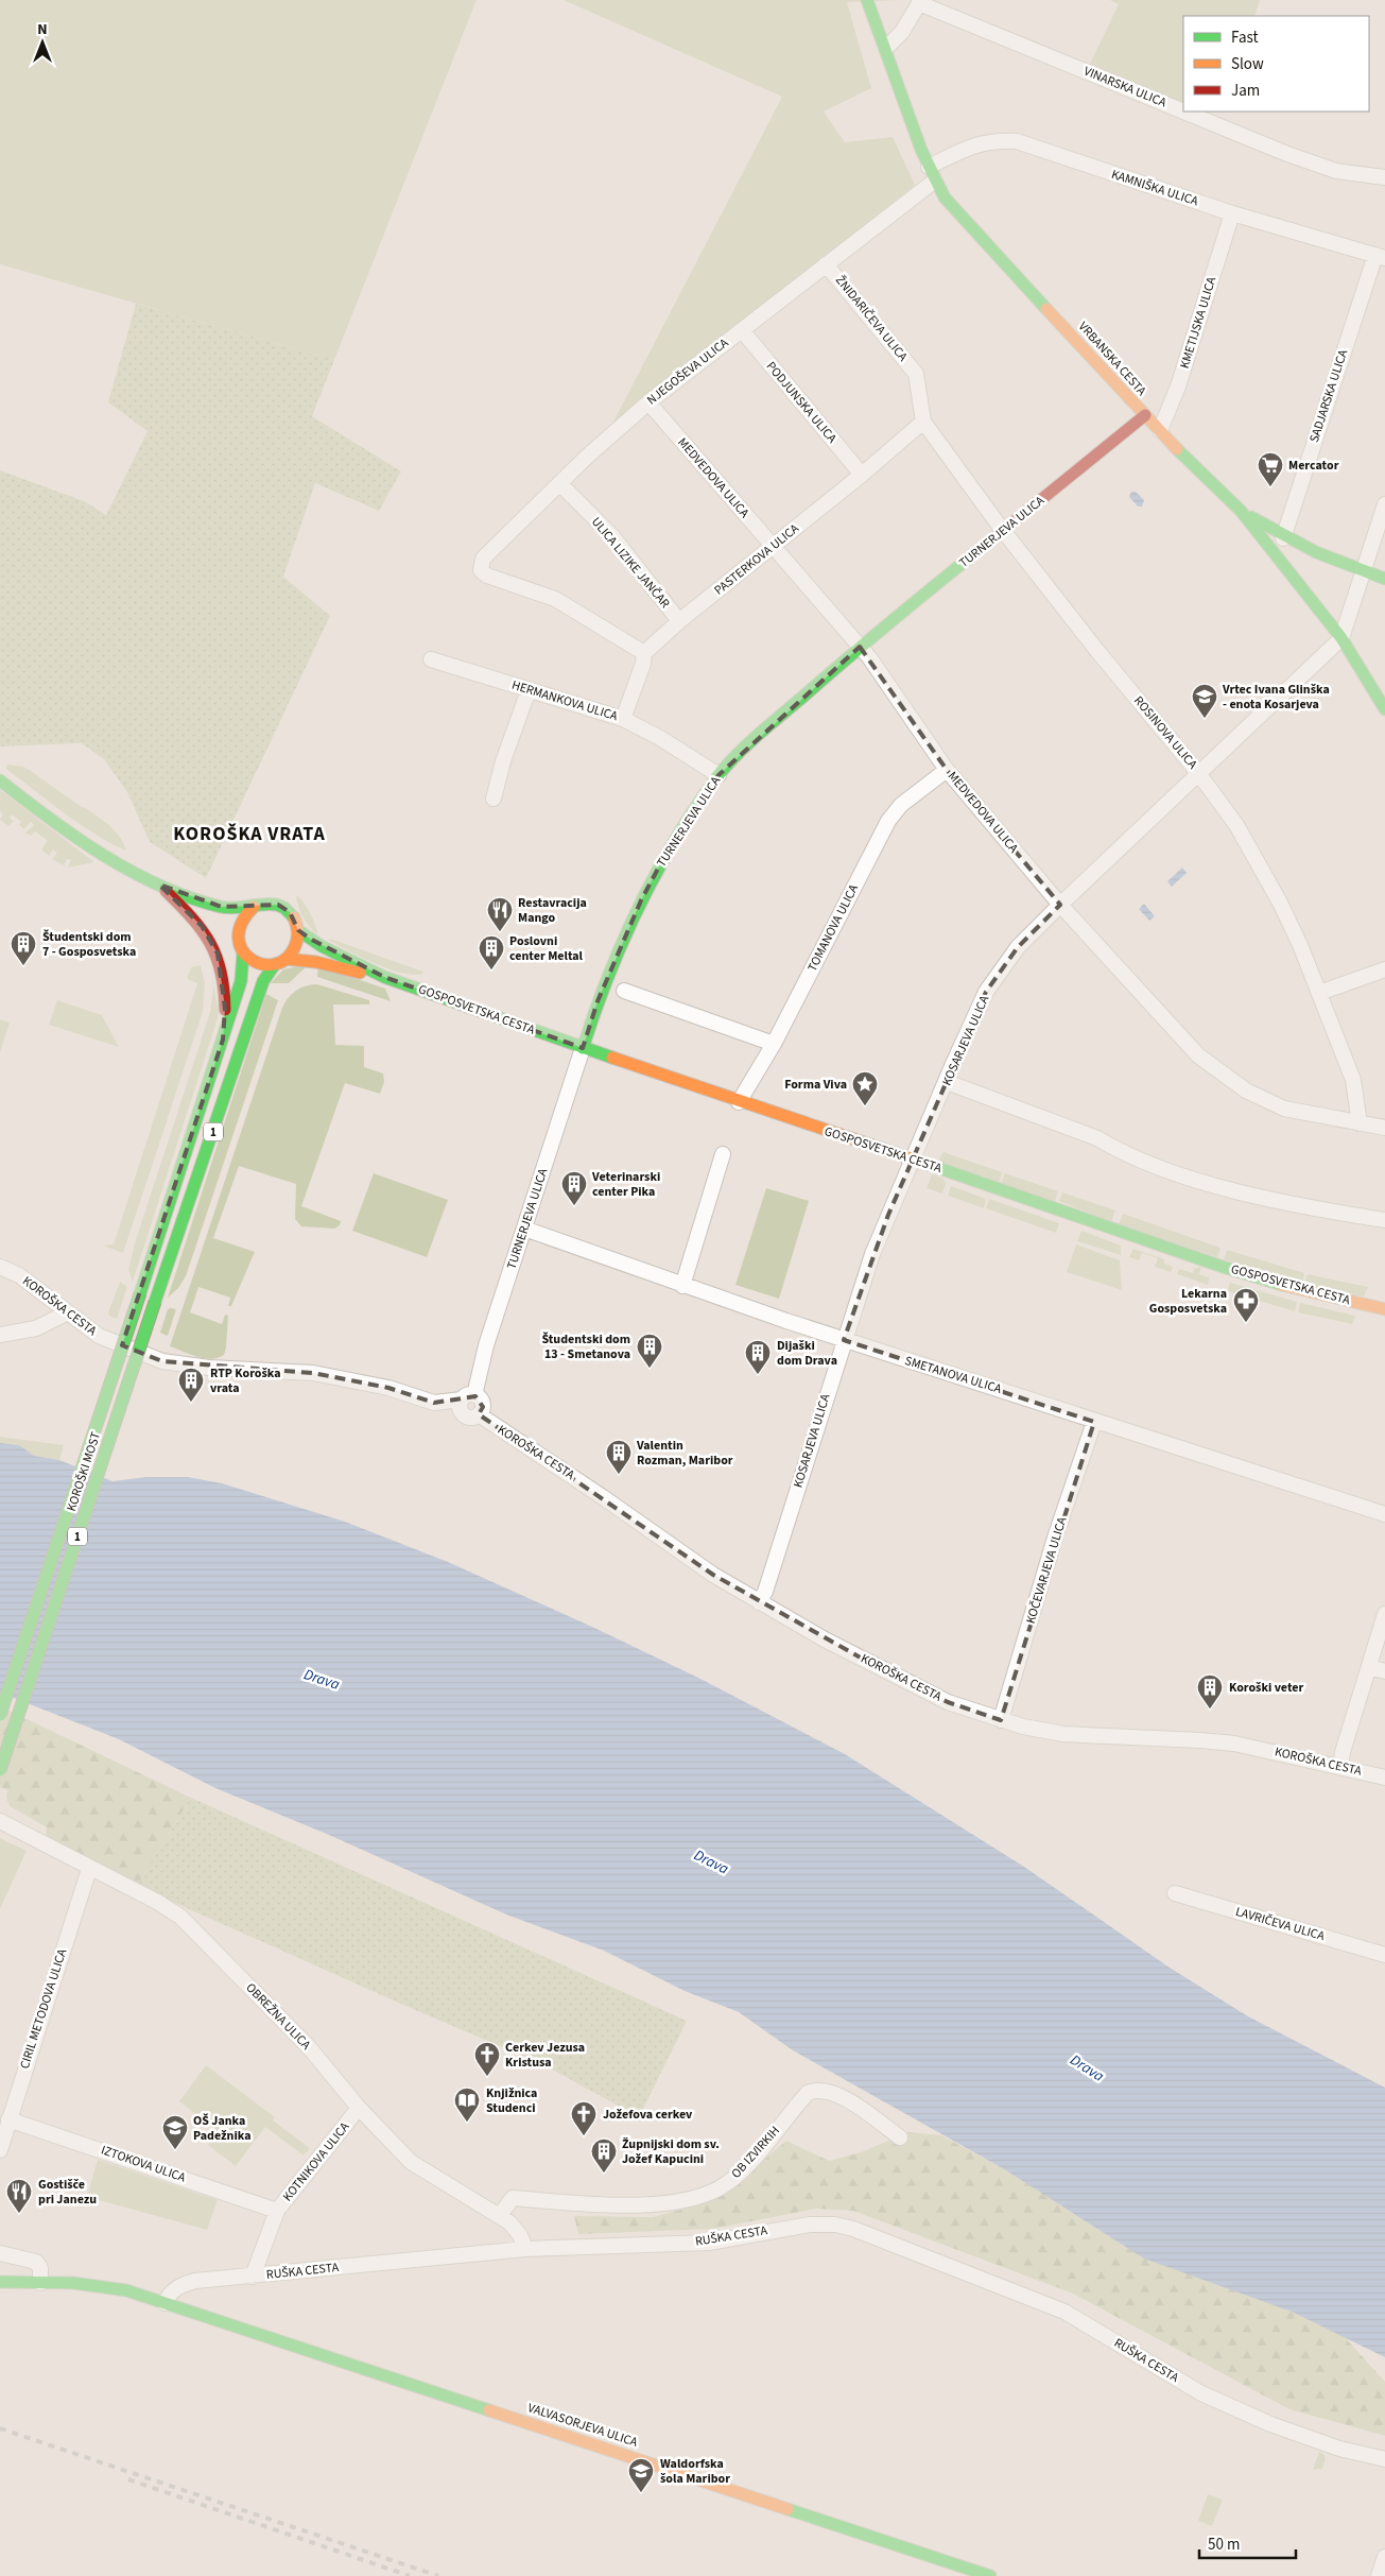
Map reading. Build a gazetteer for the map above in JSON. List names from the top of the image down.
{
  "streets": {
    "street": [
      "VINARSKA ULICA",
      "KAMNIŠKA ULICA",
      "ŽNIDARIČEVA ULICA",
      "KMETIJSKA ULICA",
      "VRBANSKA CESTA",
      "NJEGOŠEVA ULICA",
      "SADJARSKA ULICA",
      "PODJUNSKA ULICA",
      "MEDVEDOVA ULICA",
      "TURNERJEVA ULICA",
      "PASTERKOVA ULICA",
      "ULICA LIZIKE JANČAR",
      "HERMANKOVA ULICA",
      "ROSINOVA ULICA",
      "TOMANOVA ULICA",
      "GOSPOSVETSKA CESTA",
      "KOSARJEVA ULICA",
      "1",
      "KOROŠKA CESTA",
      "SMETANOVA ULICA",
      "KOROŠKI MOST",
      "KOČEVARJEVA ULICA",
      "LAVRIČEVA ULICA",
      "CIRIL METODOVA ULICA",
      "OBREŽNA ULICA",
      "OB IZVIRKIH",
      "KOTNIKOVA ULICA",
      "IZTOKOVA ULICA",
      "RUŠKA CESTA",
      "VALVASORJEVA ULICA"
    ]
  },
  "crossings": [
    ["VINARSKA ULICA", "VRBANSKA CESTA"],
    ["KAMNIŠKA ULICA", "KMETIJSKA ULICA"],
    ["KAMNIŠKA ULICA", "VRBANSKA CESTA"],
    ["KAMNIŠKA ULICA", "SADJARSKA ULICA"],
    ["ŽNIDARIČEVA ULICA", "NJEGOŠEVA ULICA"],
    ["ŽNIDARIČEVA ULICA", "ROSINOVA ULICA"],
    ["KMETIJSKA ULICA", "VRBANSKA CESTA"],
    ["VRBANSKA CESTA", "NJEGOŠEVA ULICA"],
    ["VRBANSKA CESTA", "TURNERJEVA ULICA"],
    ["VRBANSKA CESTA", "KOSARJEVA ULICA"],
    ["NJEGOŠEVA ULICA", "PODJUNSKA ULICA"],
    ["NJEGOŠEVA ULICA", "MEDVEDOVA ULICA"],
    ["NJEGOŠEVA ULICA", "PASTERKOVA ULICA"],
    ["NJEGOŠEVA ULICA", "ULICA LIZIKE JANČAR"],
    ["PODJUNSKA ULICA", "PASTERKOVA ULICA"],
    ["MEDVEDOVA ULICA", "TURNERJEVA ULICA"],
    ["MEDVEDOVA ULICA", "PASTERKOVA ULICA"],
    ["MEDVEDOVA ULICA", "ROSINOVA ULICA"],
    ["MEDVEDOVA ULICA", "TOMANOVA ULICA"],
    ["MEDVEDOVA ULICA", "KOSARJEVA ULICA"],
    ["TURNERJEVA ULICA", "HERMANKOVA ULICA"],
    ["TURNERJEVA ULICA", "ROSINOVA ULICA"],
    ["TURNERJEVA ULICA", "GOSPOSVETSKA CESTA"],
    ["TURNERJEVA ULICA", "KOROŠKA CESTA"],
    ["TURNERJEVA ULICA", "SMETANOVA ULICA"],
    ["PASTERKOVA ULICA", "ULICA LIZIKE JANČAR"],
    ["PASTERKOVA ULICA", "ROSINOVA ULICA"],
    ["ROSINOVA ULICA", "KOSARJEVA ULICA"],
    ["TOMANOVA ULICA", "GOSPOSVETSKA CESTA"],
    ["GOSPOSVETSKA CESTA", "KOSARJEVA ULICA"],
    ["KOSARJEVA ULICA", "KOROŠKA CESTA"],
    ["KOSARJEVA ULICA", "SMETANOVA ULICA"],
    ["1", "KOROŠKI MOST"],
    ["KOROŠKA CESTA", "KOČEVARJEVA ULICA"],
    ["SMETANOVA ULICA", "KOČEVARJEVA ULICA"],
    ["CIRIL METODOVA ULICA", "OBREŽNA ULICA"],
    ["CIRIL METODOVA ULICA", "IZTOKOVA ULICA"],
    ["OBREŽNA ULICA", "OB IZVIRKIH"],
    ["OBREŽNA ULICA", "KOTNIKOVA ULICA"],
    ["OBREŽNA ULICA", "RUŠKA CESTA"],
    ["KOTNIKOVA ULICA", "IZTOKOVA ULICA"],
    ["KOTNIKOVA ULICA", "RUŠKA CESTA"],
    ["RUŠKA CESTA", "VALVASORJEVA ULICA"]
  ],
  "districts": ["KOROŠKA VRATA"],
  "water": ["Drava"],
  "places": {
    "supermarket": ["Mercator"],
    "school or university": ["Vrtec Ivana Glinška - enota Kosarjeva", "OŠ Janka Padežnika", "Waldorfska šola Maribor"],
    "restaurant": ["Restavracija Mango", "Gostišče pri Janezu"],
    "building": [
      "Študentski dom 7 - Gosposvetska",
      "Poslovni center Meltal",
      "Veterinarski center Pika",
      "Študentski dom 13 - Smetanova",
      "Dijaški dom Drava",
      "RTP Koroška vrata",
      "Valentin Rozman, Maribor",
      "Koroški veter",
      "Župnijski dom sv. Jožef Kapucini"
    ],
    "place": ["Forma Viva"],
    "pharmacy": ["Lekarna Gosposvetska"],
    "church": ["Cerkev Jezusa Kristusa", "Jožefova cerkev"],
    "library": ["Knjižnica Studenci"]
  },
  "legend": ["Fast", "Slow", "Jam"],
  "scale_bar": "50 m",
  "north": "top"
}
